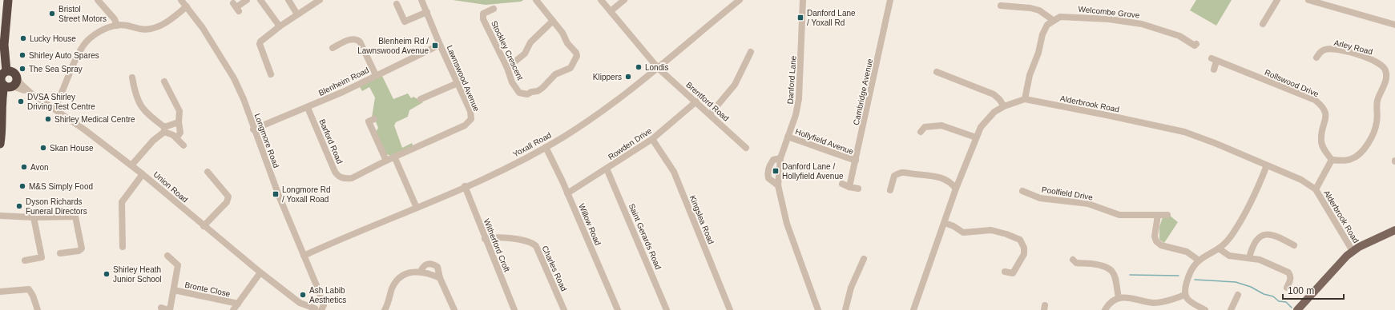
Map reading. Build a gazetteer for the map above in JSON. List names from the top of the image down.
{
  "streets": {
    "street": [
      "Welcombe Grove",
      "Arley Road",
      "Stockley Crescent",
      "Lawnswood Avenue",
      "Danford Lane",
      "Blenheim Road",
      "Rollswood Drive",
      "Cambridge Avenue",
      "Brentford Road",
      "Alderbrook Road",
      "Longmore Road",
      "Barford Road",
      "Hollyfield Avenue",
      "Rowden Drive",
      "Yoxall Road",
      "Union Road",
      "Poolfield Drive",
      "Kingslea Road",
      "Willow Road",
      "Saint Gerards Road",
      "Witherford Croft",
      "Charles Road",
      "Bronte Close"
    ]
  },
  "crossings": [
    ["Arley Road", "Rollswood Drive"],
    ["Lawnswood Avenue", "Blenheim Road"],
    ["Lawnswood Avenue", "Barford Road"],
    ["Danford Lane", "Hollyfield Avenue"],
    ["Blenheim Road", "Longmore Road"],
    ["Blenheim Road", "Barford Road"],
    ["Cambridge Avenue", "Hollyfield Avenue"],
    ["Brentford Road", "Rowden Drive"],
    ["Brentford Road", "Yoxall Road"],
    ["Longmore Road", "Yoxall Road"],
    ["Longmore Road", "Union Road"],
    ["Rowden Drive", "Kingslea Road"],
    ["Rowden Drive", "Willow Road"],
    ["Rowden Drive", "Saint Gerards Road"],
    ["Yoxall Road", "Willow Road"],
    ["Yoxall Road", "Witherford Croft"],
    ["Witherford Croft", "Charles Road"]
  ],
  "places": {
    "other": [
      "Bristol Street Motors",
      "Lucky House",
      "Shirley Auto Spares",
      "Londis",
      "The Sea Spray",
      "Klippers",
      "DVSA Shirley Driving Test Centre",
      "Shirley Medical Centre",
      "Skan House",
      "Avon",
      "M&S Simply Food",
      "Dyson Richards Funeral Directors",
      "Shirley Heath Junior School",
      "Ash Labib Aesthetics"
    ],
    "transit": [
      "Danford Lane / Yoxall Rd",
      "Blenheim Rd / Lawnswood Avenue",
      "Danford Lane / Hollyfield Avenue",
      "Longmore Rd / Yoxall Road"
    ]
  },
  "scale_bar": "100 m"
}
